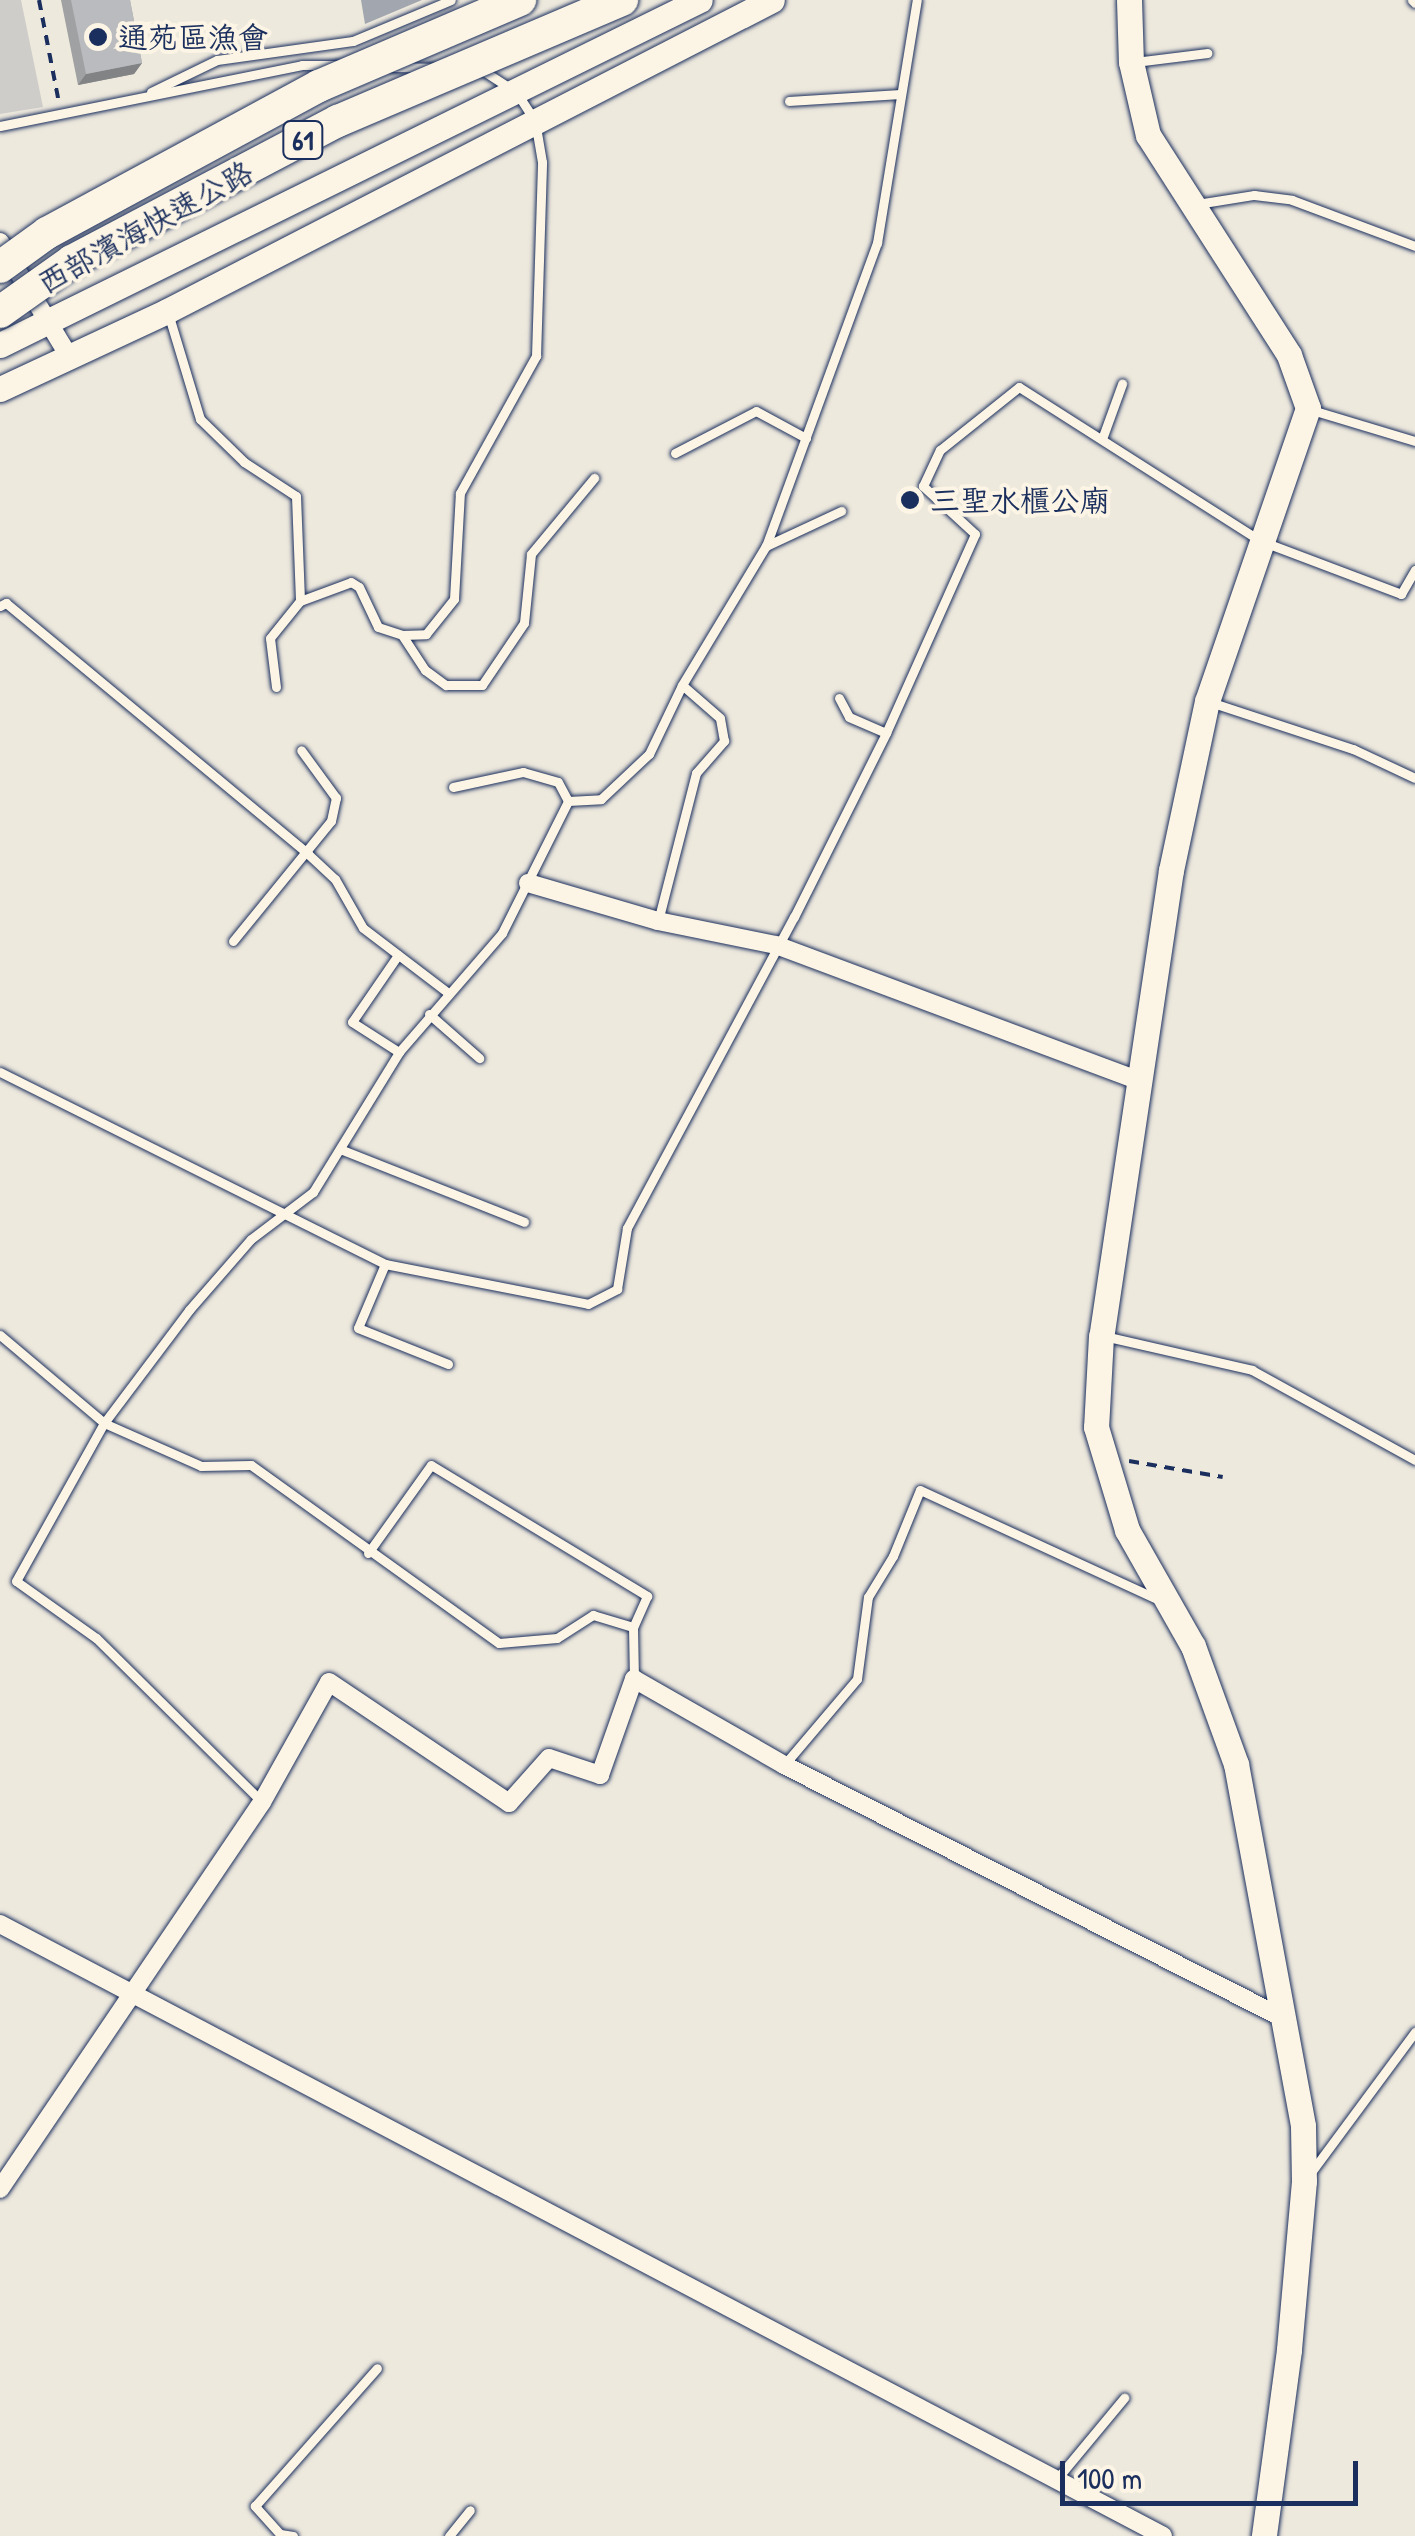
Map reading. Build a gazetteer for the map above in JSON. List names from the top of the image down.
{
  "streets": {
    "highway": ["61", "西部濱海快速公路"]
  },
  "places": ["通苑區漁會", "三聖水櫃公廟"],
  "scale_bar": "100 m"
}
